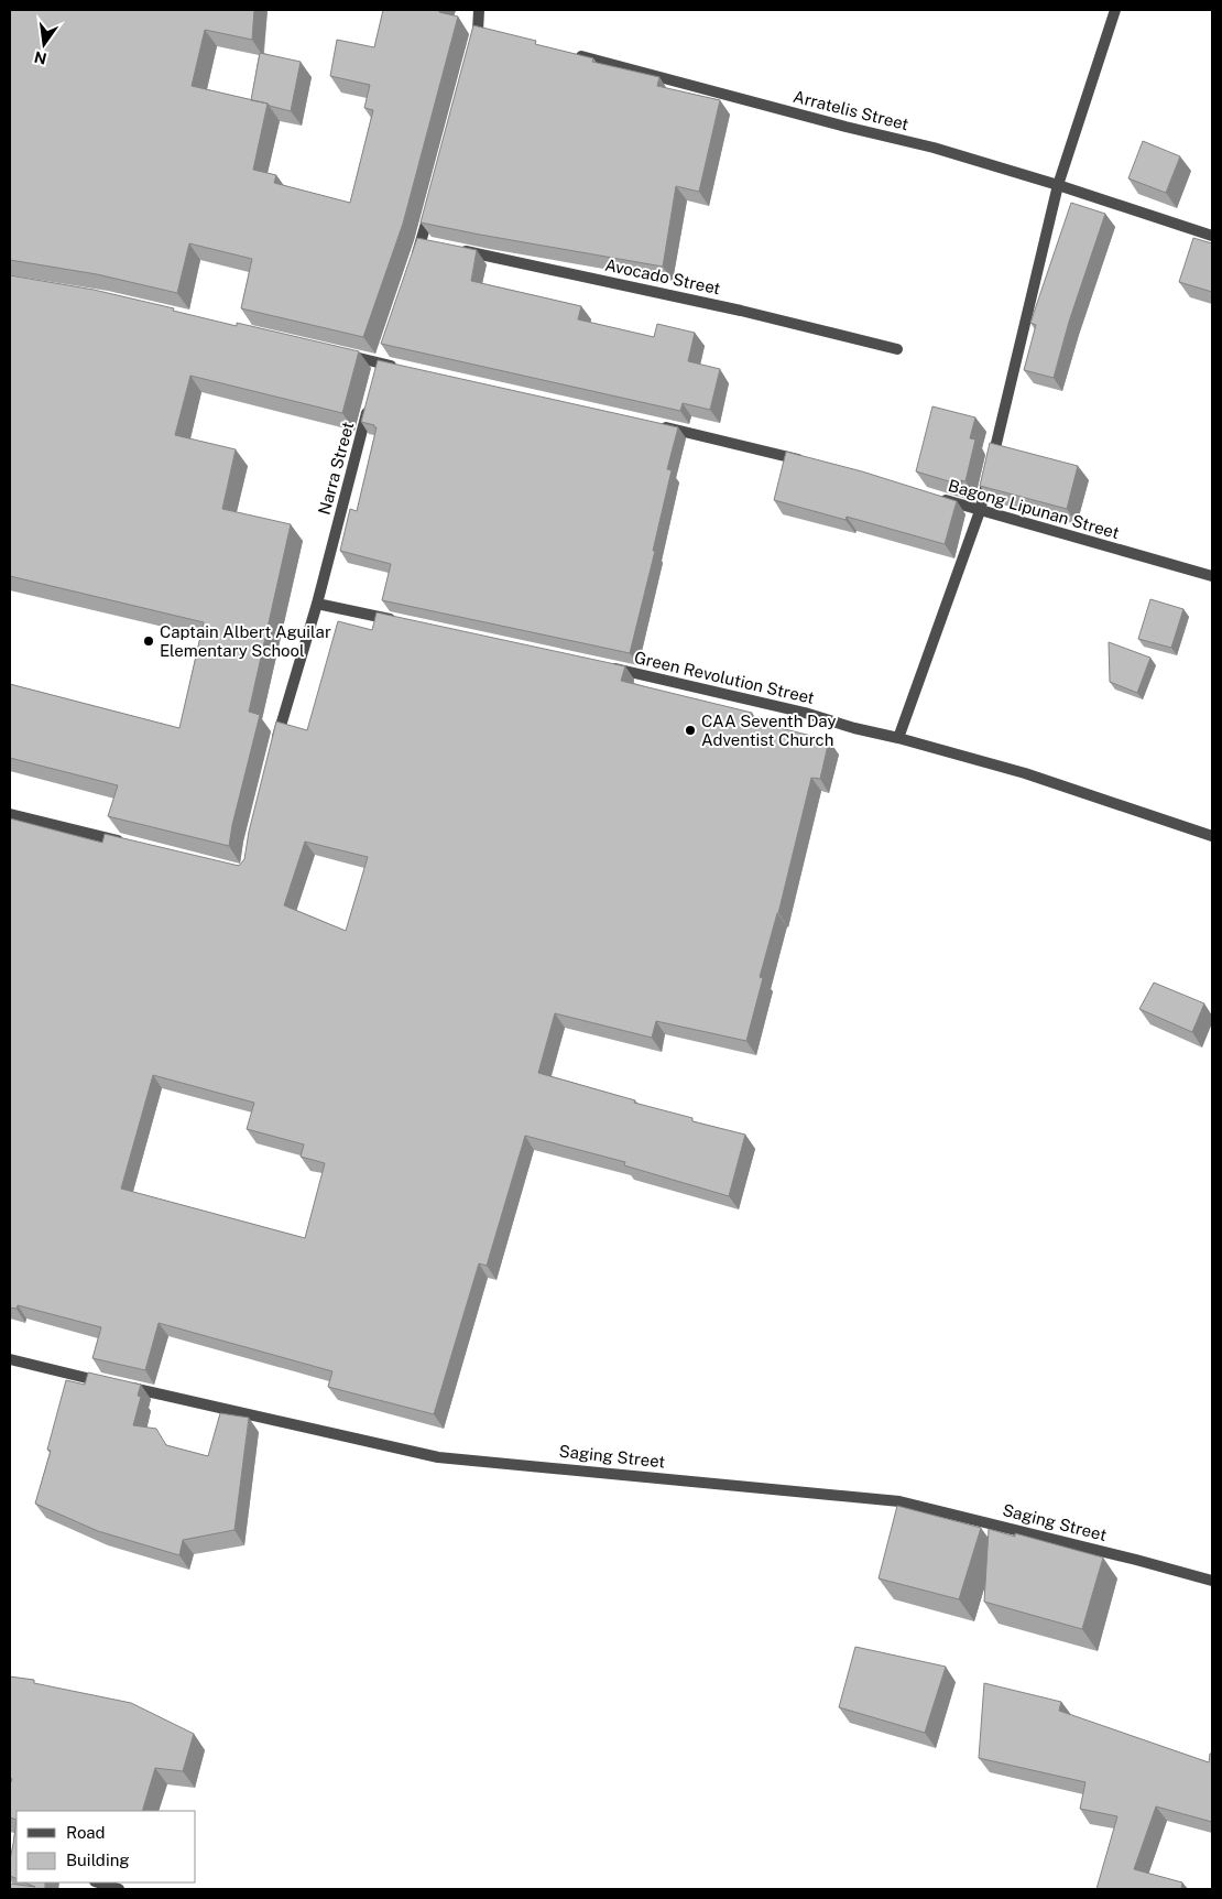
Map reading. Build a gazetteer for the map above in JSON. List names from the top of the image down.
{
  "streets": {
    "street": [
      "Arratelis Street",
      "Avocado Street",
      "Narra Street",
      "Bagong Lipunan Street",
      "Green Revolution Street",
      "Saging Street"
    ]
  },
  "places": ["Captain Albert Aguilar Elementary School", "CAA Seventh Day Adventist Church"],
  "legend": ["Road", "Building"],
  "north": "bottom"
}
